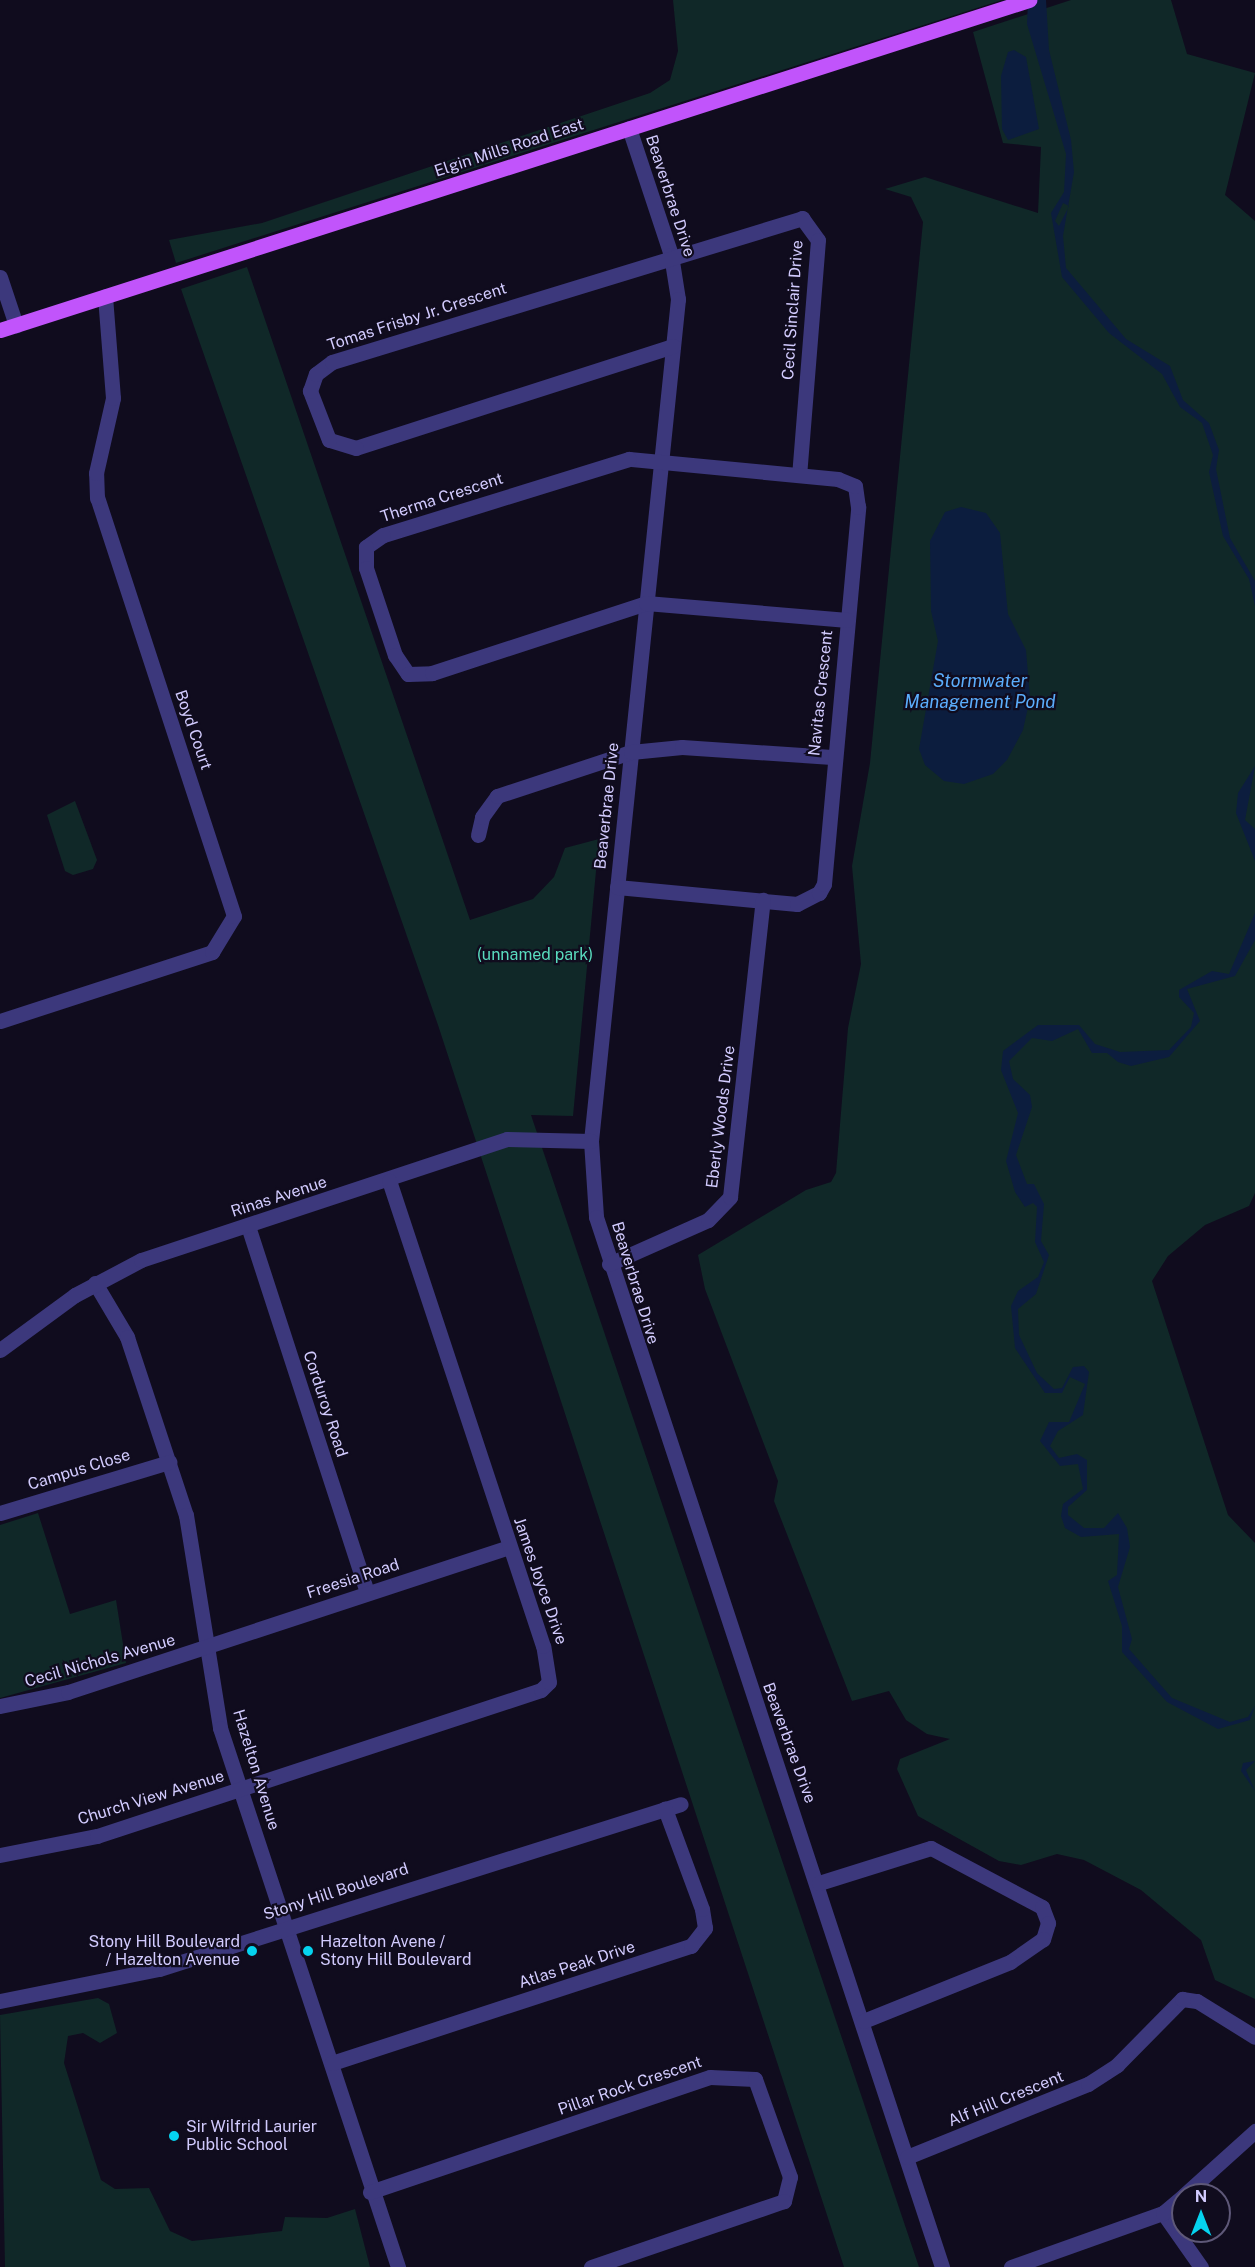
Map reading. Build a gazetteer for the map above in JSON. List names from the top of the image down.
{
  "streets": {
    "main road": ["Elgin Mills Road East"],
    "street": [
      "Beaverbrae Drive",
      "Cecil Sinclair Drive",
      "Tomas Frisby Jr. Crescent",
      "Therma Crescent",
      "Navitas Crescent",
      "Boyd Court",
      "Eberly Woods Drive",
      "Rinas Avenue",
      "Corduroy Road",
      "Campus Close",
      "Freesia Road",
      "James Joyce Drive",
      "Cecil Nichols Avenue",
      "Hazelton Avenue",
      "Church View Avenue",
      "Stony Hill Boulevard",
      "Atlas Peak Drive",
      "Pillar Rock Crescent",
      "Alf Hill Crescent"
    ]
  },
  "crossings": [
    ["Elgin Mills Road East", "Beaverbrae Drive"],
    ["Elgin Mills Road East", "Boyd Court"],
    ["Beaverbrae Drive", "Cecil Sinclair Drive"],
    ["Beaverbrae Drive", "Tomas Frisby Jr. Crescent"],
    ["Beaverbrae Drive", "Therma Crescent"],
    ["Beaverbrae Drive", "Navitas Crescent"],
    ["Beaverbrae Drive", "Eberly Woods Drive"],
    ["Beaverbrae Drive", "Rinas Avenue"],
    ["Beaverbrae Drive", "Alf Hill Crescent"],
    ["Cecil Sinclair Drive", "Tomas Frisby Jr. Crescent"],
    ["Cecil Sinclair Drive", "Navitas Crescent"],
    ["Therma Crescent", "Navitas Crescent"],
    ["Navitas Crescent", "Eberly Woods Drive"],
    ["Rinas Avenue", "Corduroy Road"],
    ["Rinas Avenue", "James Joyce Drive"],
    ["Rinas Avenue", "Hazelton Avenue"],
    ["Corduroy Road", "Freesia Road"],
    ["Campus Close", "Hazelton Avenue"],
    ["Freesia Road", "James Joyce Drive"],
    ["Freesia Road", "Cecil Nichols Avenue"],
    ["Freesia Road", "Hazelton Avenue"],
    ["James Joyce Drive", "Hazelton Avenue"],
    ["James Joyce Drive", "Church View Avenue"],
    ["Cecil Nichols Avenue", "Hazelton Avenue"],
    ["Hazelton Avenue", "Church View Avenue"],
    ["Hazelton Avenue", "Stony Hill Boulevard"],
    ["Hazelton Avenue", "Atlas Peak Drive"],
    ["Hazelton Avenue", "Pillar Rock Crescent"],
    ["Stony Hill Boulevard", "Atlas Peak Drive"]
  ],
  "water": ["Stormwater Management Pond"],
  "parks": ["(unnamed park)"],
  "places": ["Stony Hill Boulevard / Hazelton Avenue", "Hazelton Avene / Stony Hill Boulevard", "Sir Wilfrid Laurier Public School"],
  "north": "top"
}
